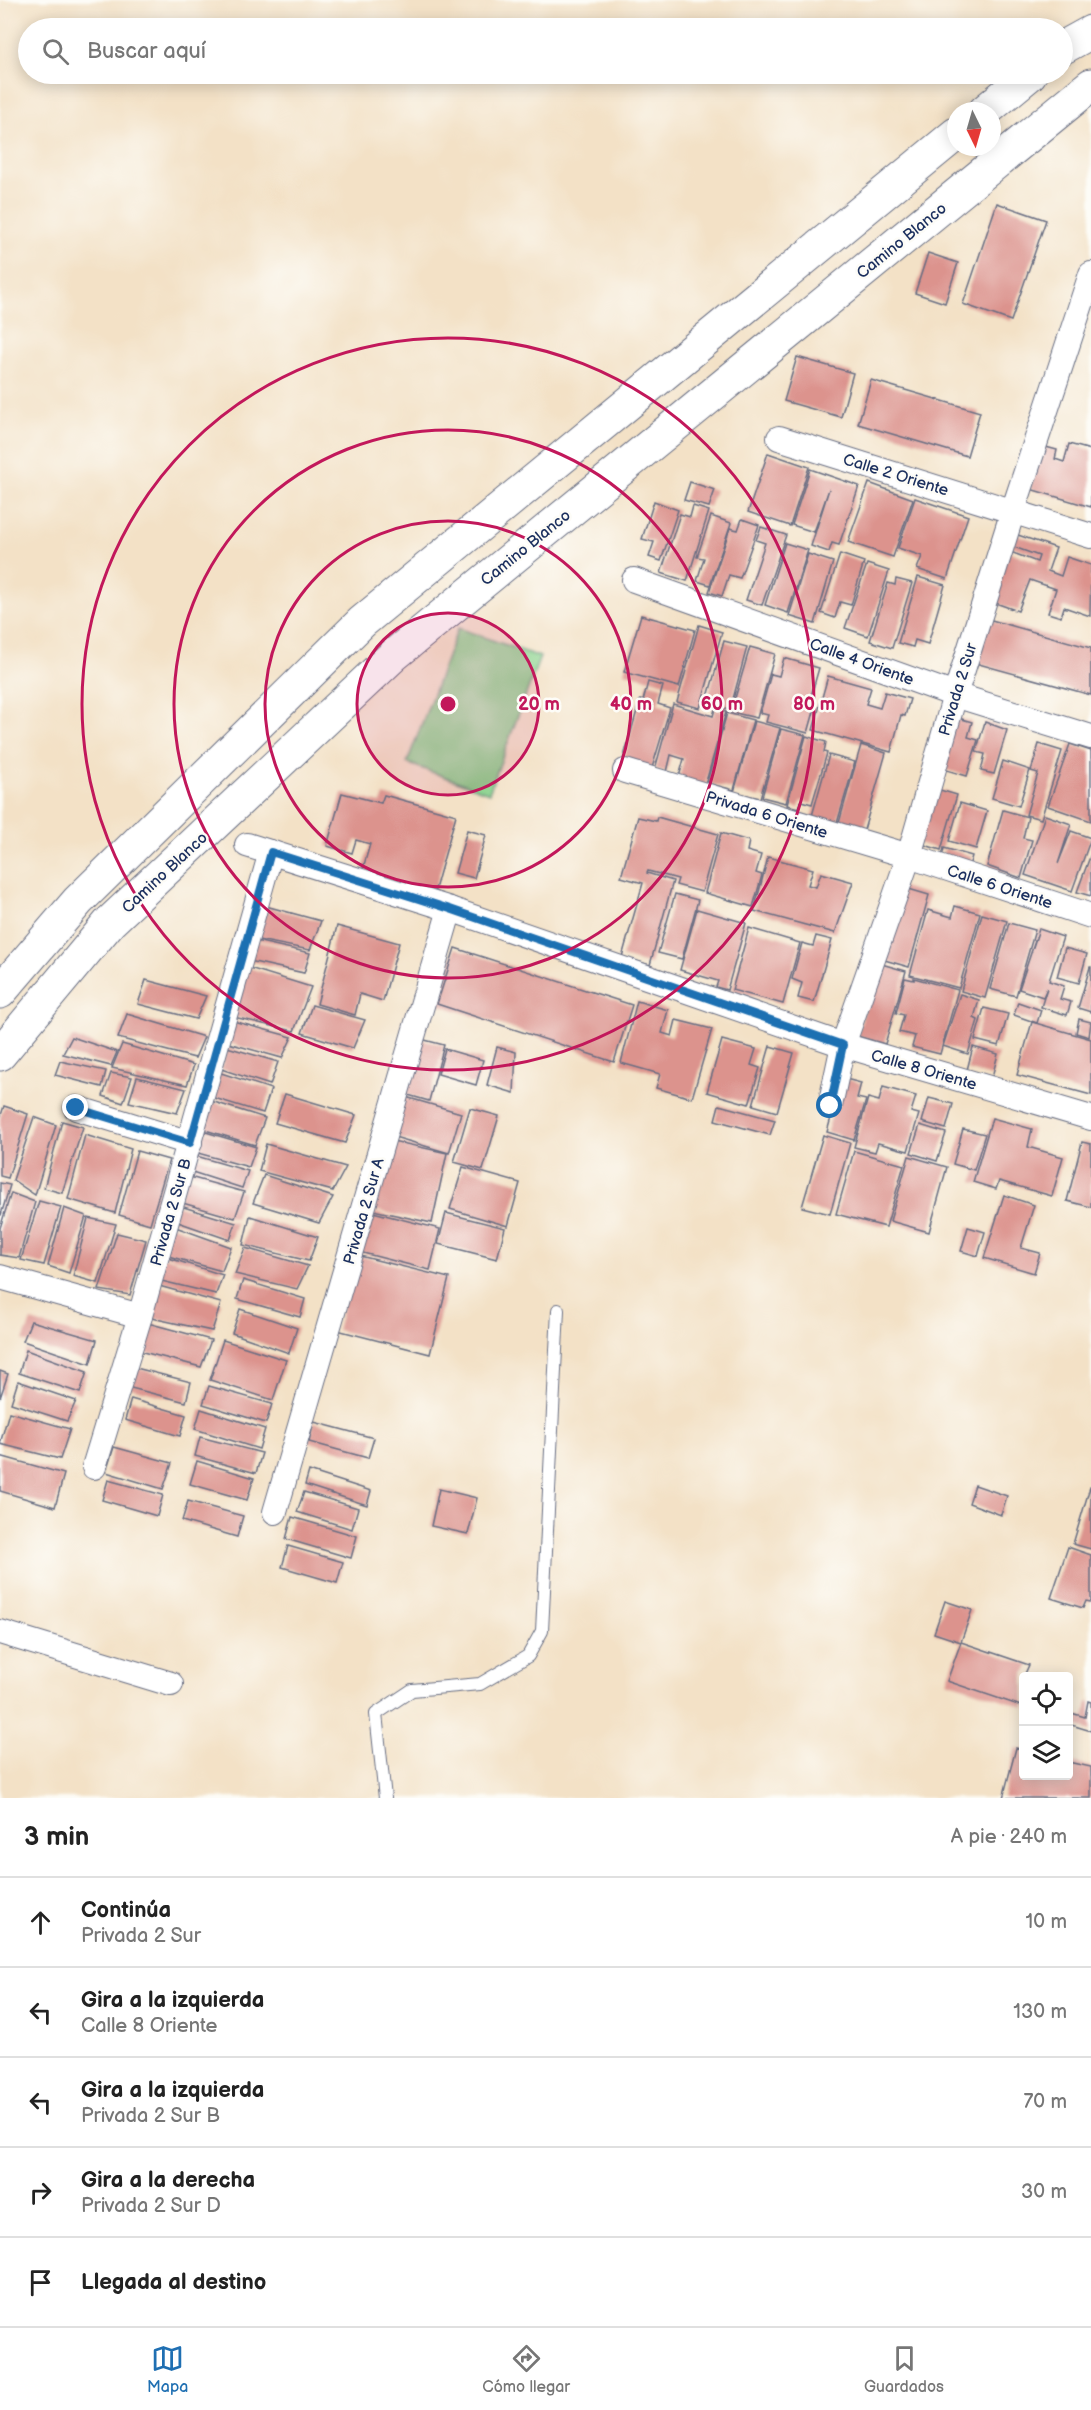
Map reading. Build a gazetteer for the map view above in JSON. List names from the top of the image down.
{
  "streets": {
    "street": [
      "Camino Blanco",
      "Calle 2 Oriente",
      "Calle 4 Oriente",
      "Privada 2 Sur",
      "Privada 6 Oriente",
      "Calle 6 Oriente",
      "Calle 8 Oriente",
      "Privada 2 Sur A",
      "Privada 2 Sur B"
    ]
  },
  "crossings": [
    ["Calle 2 Oriente", "Privada 2 Sur"],
    ["Calle 4 Oriente", "Privada 2 Sur"],
    ["Privada 2 Sur", "Privada 6 Oriente"],
    ["Privada 2 Sur", "Calle 6 Oriente"],
    ["Privada 2 Sur", "Calle 8 Oriente"],
    ["Privada 6 Oriente", "Calle 6 Oriente"],
    ["Calle 8 Oriente", "Privada 2 Sur A"],
    ["Calle 8 Oriente", "Privada 2 Sur B"]
  ],
  "north": "bottom",
  "page": {
    "search": "Buscar aquí",
    "heading": ["3 min", "A pie · 240 m"],
    "list": [
      ["Continúa", "Privada 2 Sur", "10 m"],
      ["Gira a la izquierda", "Calle 8 Oriente", "130 m"],
      ["Gira a la izquierda", "Privada 2 Sur B", "70 m"],
      ["Gira a la derecha", "Privada 2 Sur D", "30 m"],
      "Llegada al destino"
    ],
    "nav": ["Mapa", "Cómo llegar", "Guardados"]
  },
  "rings": [
    "20 m",
    "40 m",
    "60 m",
    "80 m"
  ]
}
